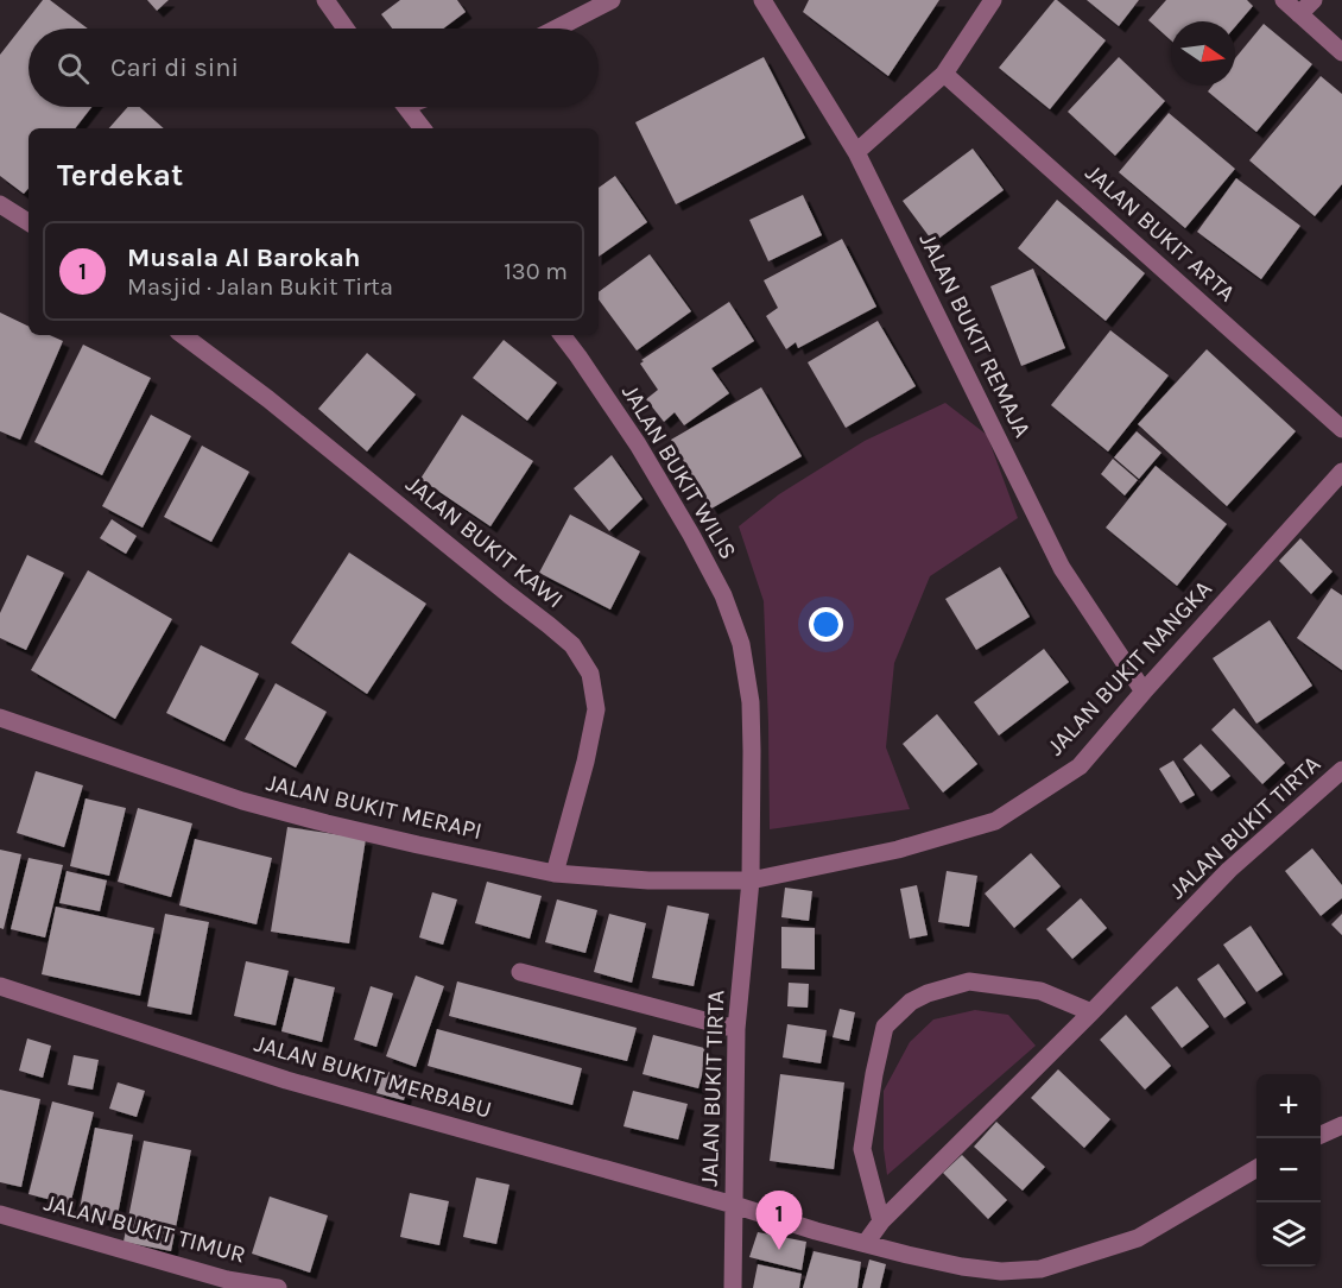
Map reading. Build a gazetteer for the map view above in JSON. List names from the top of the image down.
{
  "streets": {
    "street": [
      "JALAN BUKIT ARTA",
      "JALAN BUKIT REMAJA",
      "JALAN BUKIT WILIS",
      "JALAN BUKIT KAWI",
      "JALAN BUKIT NANGKA",
      "JALAN BUKIT MERAPI",
      "JALAN BUKIT TIRTA",
      "JALAN BUKIT MERBABU",
      "JALAN BUKIT TIMUR"
    ]
  },
  "crossings": [
    ["JALAN BUKIT REMAJA", "JALAN BUKIT NANGKA"],
    ["JALAN BUKIT WILIS", "JALAN BUKIT NANGKA"],
    ["JALAN BUKIT WILIS", "JALAN BUKIT MERAPI"],
    ["JALAN BUKIT WILIS", "JALAN BUKIT TIRTA"],
    ["JALAN BUKIT KAWI", "JALAN BUKIT MERAPI"],
    ["JALAN BUKIT NANGKA", "JALAN BUKIT MERAPI"],
    ["JALAN BUKIT NANGKA", "JALAN BUKIT TIRTA"],
    ["JALAN BUKIT MERAPI", "JALAN BUKIT TIRTA"],
    ["JALAN BUKIT TIRTA", "JALAN BUKIT MERBABU"]
  ],
  "north": "right",
  "page": {
    "search": "Cari di sini",
    "heading": "Terdekat",
    "list": [
      {
        "mark": "1",
        "name": "Musala Al Barokah",
        "note": "Masjid · Jalan Bukit Tirta",
        "value": "130 m"
      }
    ],
    "map_buttons": ["+", "−"],
    "pins": "1"
  }
}
